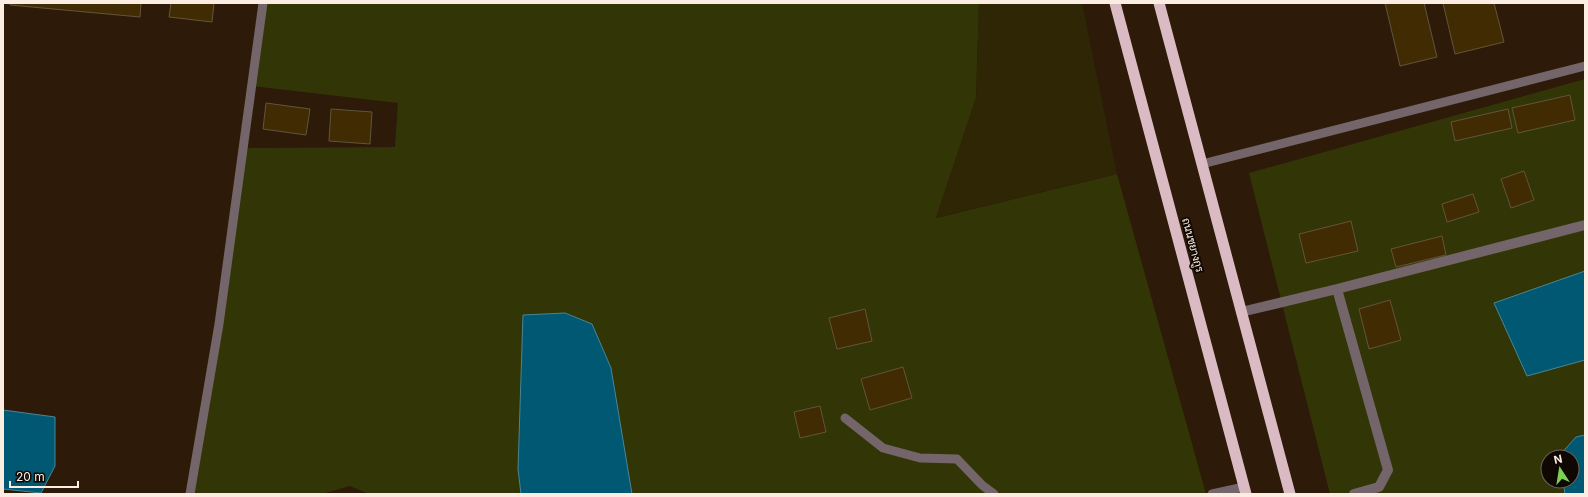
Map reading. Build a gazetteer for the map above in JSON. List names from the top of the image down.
{
  "streets": {
    "highway": ["ถนนชยางกูร"]
  },
  "scale_bar": "20 m",
  "north": "top"
}
